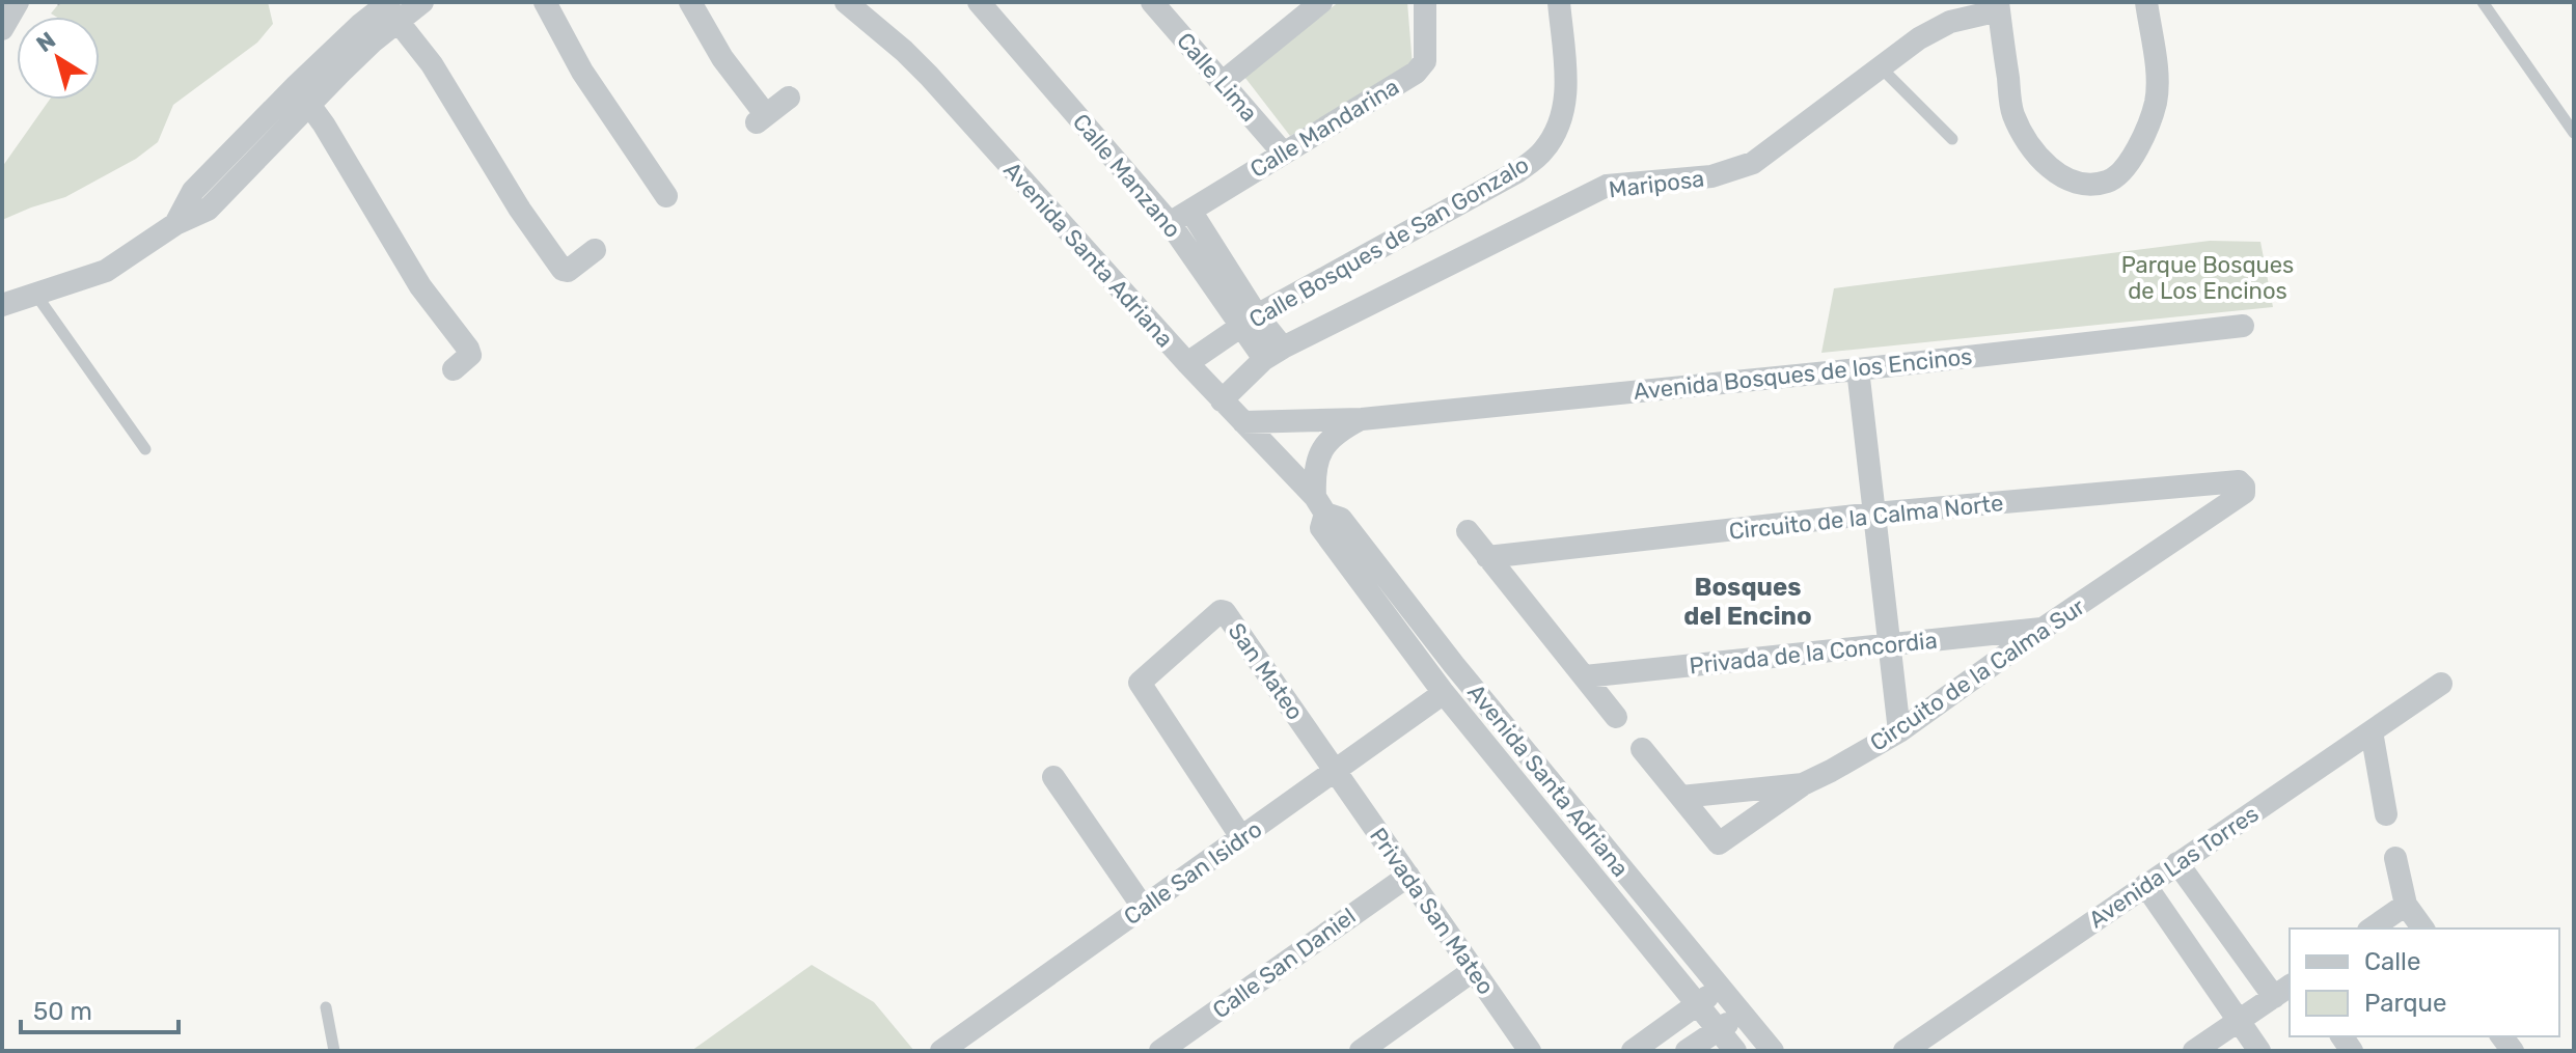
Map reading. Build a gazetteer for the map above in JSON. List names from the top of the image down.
{
  "streets": {
    "street": [
      "Calle Lima",
      "Calle Mandarina",
      "Calle Manzano",
      "Mariposa",
      "Calle Bosques de San Gonzalo",
      "Avenida Santa Adriana",
      "Avenida Bosques de los Encinos",
      "Circuito de la Calma Norte",
      "Privada de la Concordia",
      "San Mateo",
      "Circuito de la Calma Sur",
      "Avenida Las Torres",
      "Calle San Isidro",
      "Privada San Mateo",
      "Calle San Daniel"
    ]
  },
  "crossings": [
    ["Calle Lima", "Calle Mandarina"],
    ["Calle Mandarina", "Calle Manzano"],
    ["Calle Manzano", "Mariposa"],
    ["Calle Manzano", "Calle Bosques de San Gonzalo"],
    ["Mariposa", "Avenida Santa Adriana"],
    ["Calle Bosques de San Gonzalo", "Avenida Santa Adriana"],
    ["Avenida Santa Adriana", "Avenida Bosques de los Encinos"],
    ["Avenida Santa Adriana", "Calle San Isidro"],
    ["Circuito de la Calma Norte", "Circuito de la Calma Sur"],
    ["Privada de la Concordia", "Circuito de la Calma Sur"],
    ["San Mateo", "Calle San Isidro"],
    ["San Mateo", "Privada San Mateo"],
    ["Calle San Isidro", "Privada San Mateo"],
    ["Privada San Mateo", "Calle San Daniel"]
  ],
  "districts": ["Bosques del Encino"],
  "parks": ["Parque Bosques de Los Encinos"],
  "legend": ["Calle", "Parque"],
  "scale_bar": "50 m",
  "north": "top left"
}
